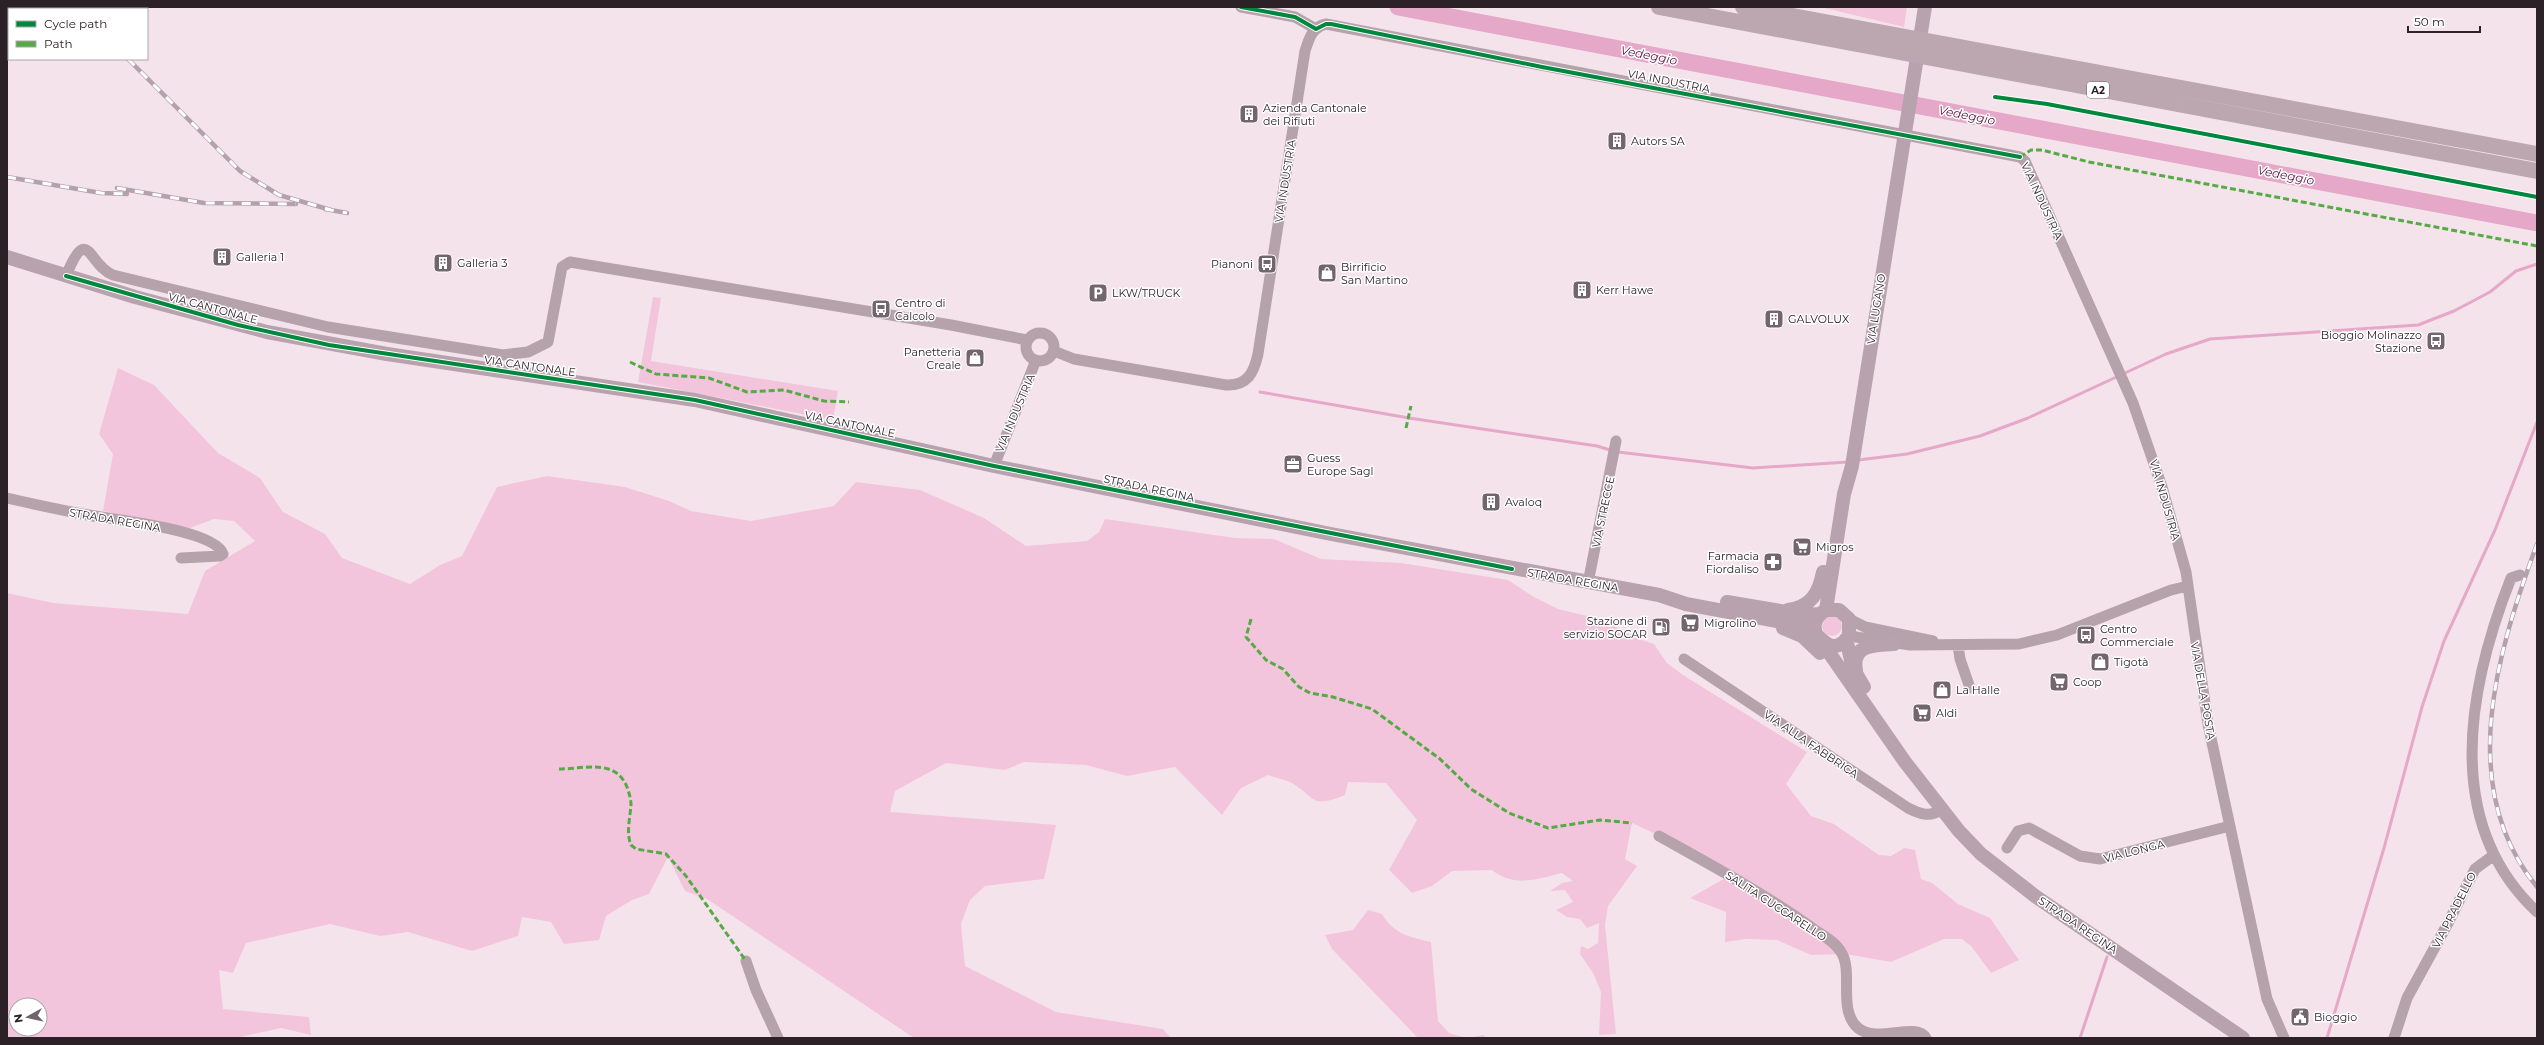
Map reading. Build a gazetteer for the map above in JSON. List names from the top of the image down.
{
  "streets": {
    "highway": ["A2"],
    "main road": ["VIA CANTONALE", "VIA LUGANO", "STRADA REGINA"],
    "street": [
      "VIA INDUSTRIA",
      "VIA STRECCE",
      "VIA DELLA POSTA",
      "VIA ALLA FABBRICA",
      "VIA LONGA",
      "SALITA CUCCARELLO",
      "VIA PRADELLO"
    ]
  },
  "crossings": [
    ["VIA INDUSTRIA", "VIA CANTONALE"],
    ["VIA INDUSTRIA", "STRADA REGINA"],
    ["VIA INDUSTRIA", "VIA DELLA POSTA"],
    ["VIA CANTONALE", "STRADA REGINA"],
    ["VIA LUGANO", "STRADA REGINA"],
    ["STRADA REGINA", "VIA STRECCE"],
    ["STRADA REGINA", "VIA ALLA FABBRICA"],
    ["VIA DELLA POSTA", "VIA LONGA"]
  ],
  "water": ["Vedeggio"],
  "places": {
    "building": [
      "Azienda Cantonale dei Rifiuti",
      "Autors SA",
      "Galleria 1",
      "Galleria 3",
      "Kerr Hawe",
      "GALVOLUX",
      "Avaloq"
    ],
    "bus stop": [
      "Pianoni",
      "Centro di Calcolo",
      "Bioggio Molinazzo Stazione",
      "Centro Commerciale"
    ],
    "shop": [
      "Birrificio San Martino",
      "Panetteria Creale",
      "Tigotà",
      "La Halle"
    ],
    "parking": ["LKW/TRUCK"],
    "office": ["Guess Europe Sagl"],
    "supermarket": [
      "Migros",
      "Migrolino",
      "Coop",
      "Aldi"
    ],
    "pharmacy": ["Farmacia Fiordaliso"],
    "fuel station": ["Stazione di servizio SOCAR"],
    "public building": ["Bioggio"]
  },
  "legend": ["Cycle path", "Path"],
  "scale_bar": "50 m",
  "north": "left"
}
